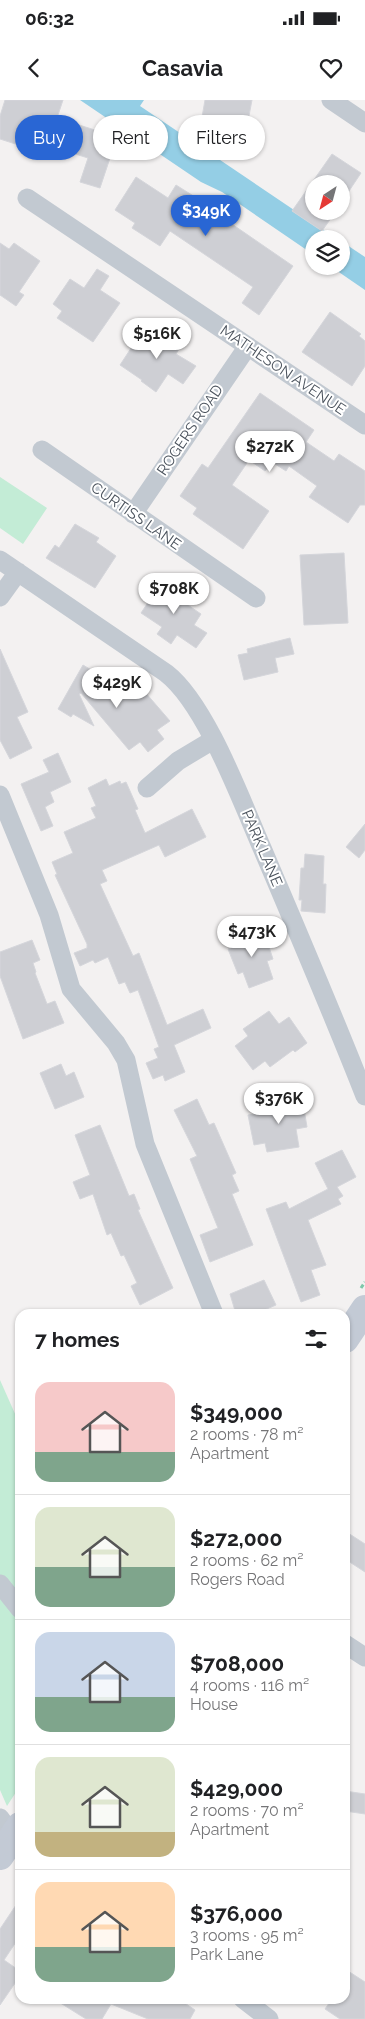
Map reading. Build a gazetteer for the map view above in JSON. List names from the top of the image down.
{
  "streets": {
    "street": [
      "MATHESON AVENUE",
      "ROGERS ROAD",
      "CURTISS LANE",
      "PARK LANE"
    ]
  },
  "crossings": [
    ["MATHESON AVENUE", "ROGERS ROAD"],
    ["ROGERS ROAD", "CURTISS LANE"]
  ],
  "north": "bottom left",
  "page": {
    "status": "06:32",
    "header": "Casavia",
    "chip": ["Buy", "Rent", "Filters"],
    "price": [
      "$349K",
      "$516K",
      "$272K",
      "$708K",
      "$429K",
      "$473K",
      "$376K"
    ],
    "heading": "7 homes",
    "list": [
      {
        "name": "$349,000",
        "note": "2 rooms · 78 m² · Apartment"
      },
      {
        "name": "$272,000",
        "note": "2 rooms · 62 m² · Rogers Road"
      },
      {
        "name": "$708,000",
        "note": "4 rooms · 116 m² · House"
      },
      {
        "name": "$429,000",
        "note": "2 rooms · 70 m² · Apartment"
      },
      {
        "name": "$376,000",
        "note": "3 rooms · 95 m² · Park Lane"
      }
    ]
  }
}
